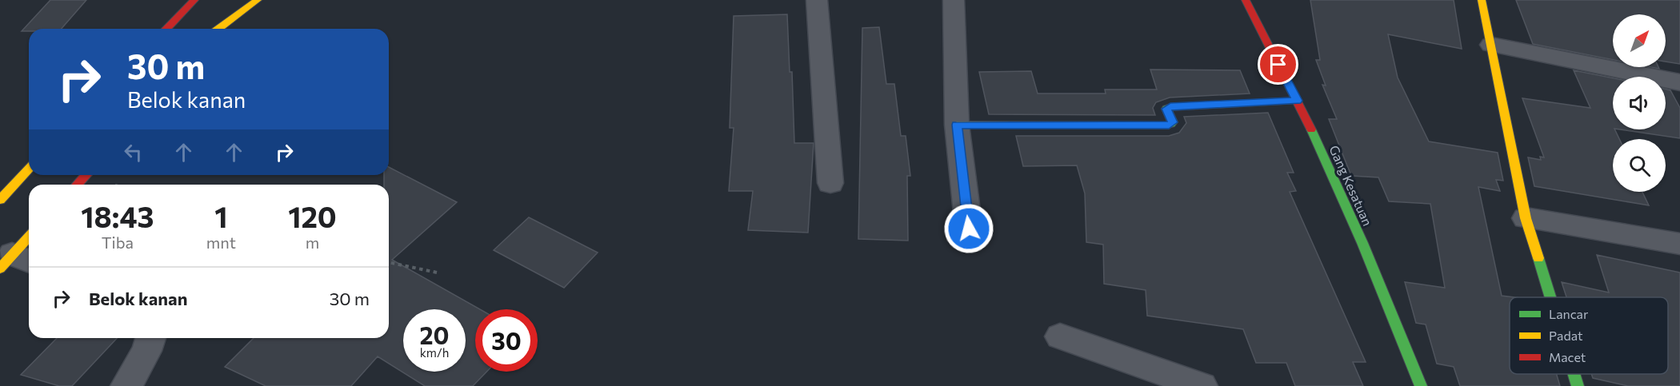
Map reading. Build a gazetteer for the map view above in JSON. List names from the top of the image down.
{
  "streets": {
    "main road": ["Gang Kesatuan"]
  },
  "legend": ["Lancar", "Padat", "Macet"],
  "north": "top right",
  "page": {
    "turn": ["30 m", "Belok kanan"],
    "eta": [
      "18:43",
      "Tiba",
      "1",
      "mnt",
      "120",
      "m"
    ],
    "list": [
      {
        "name": "Belok kanan",
        "value": "30 m"
      }
    ],
    "speed": "20 km/h",
    "limit": "30"
  }
}
